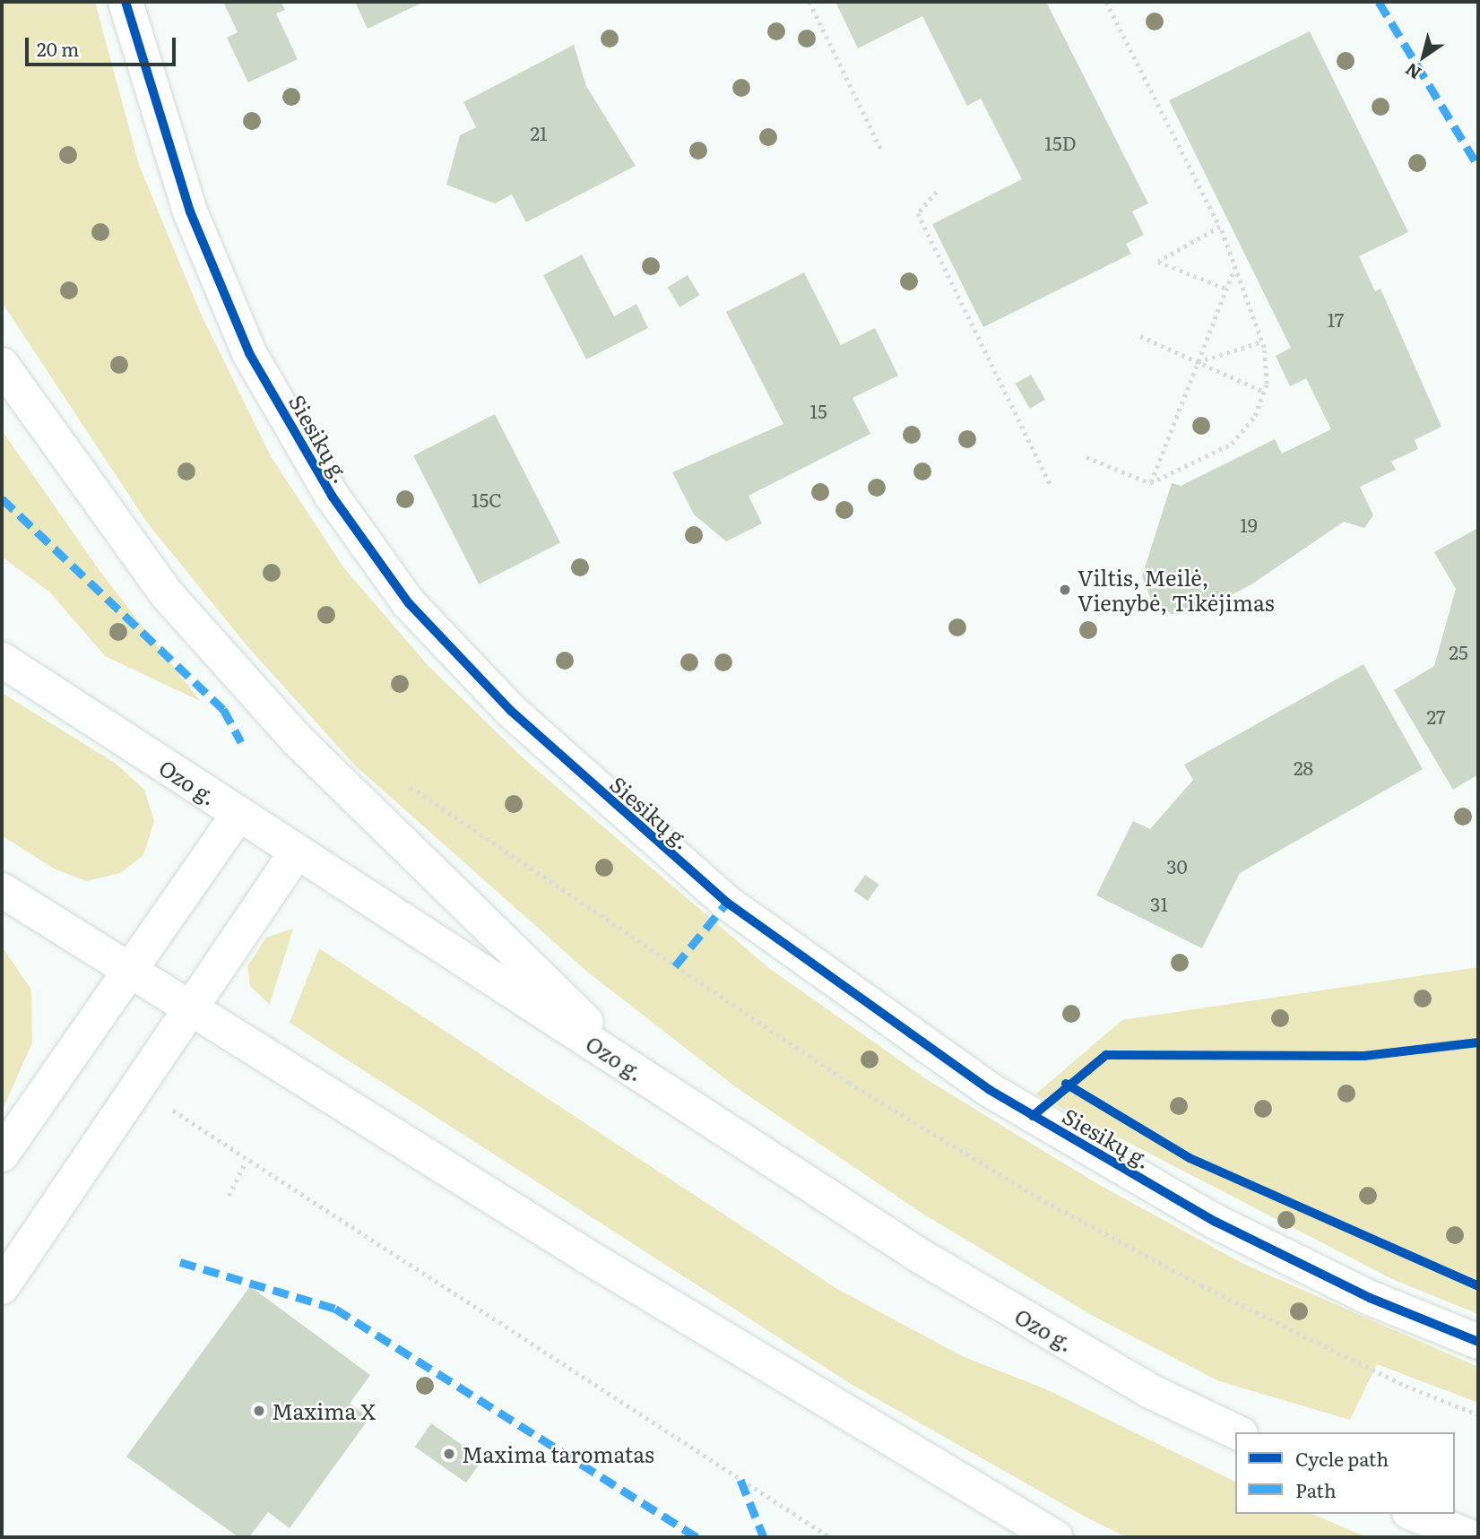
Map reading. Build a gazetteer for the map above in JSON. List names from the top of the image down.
{
  "streets": {
    "main road": ["Siesikų g.", "Ozo g."]
  },
  "places": ["Viltis, Meilė, Vienybė, Tikėjimas", "Maxima X", "Maxima taromatas"],
  "house_numbers": [
    "21",
    "15D",
    "17",
    "15",
    "15C",
    "19",
    "25",
    "27",
    "28",
    "30",
    "31"
  ],
  "legend": ["Cycle path", "Path"],
  "scale_bar": "20 m",
  "north": "bottom left"
}
